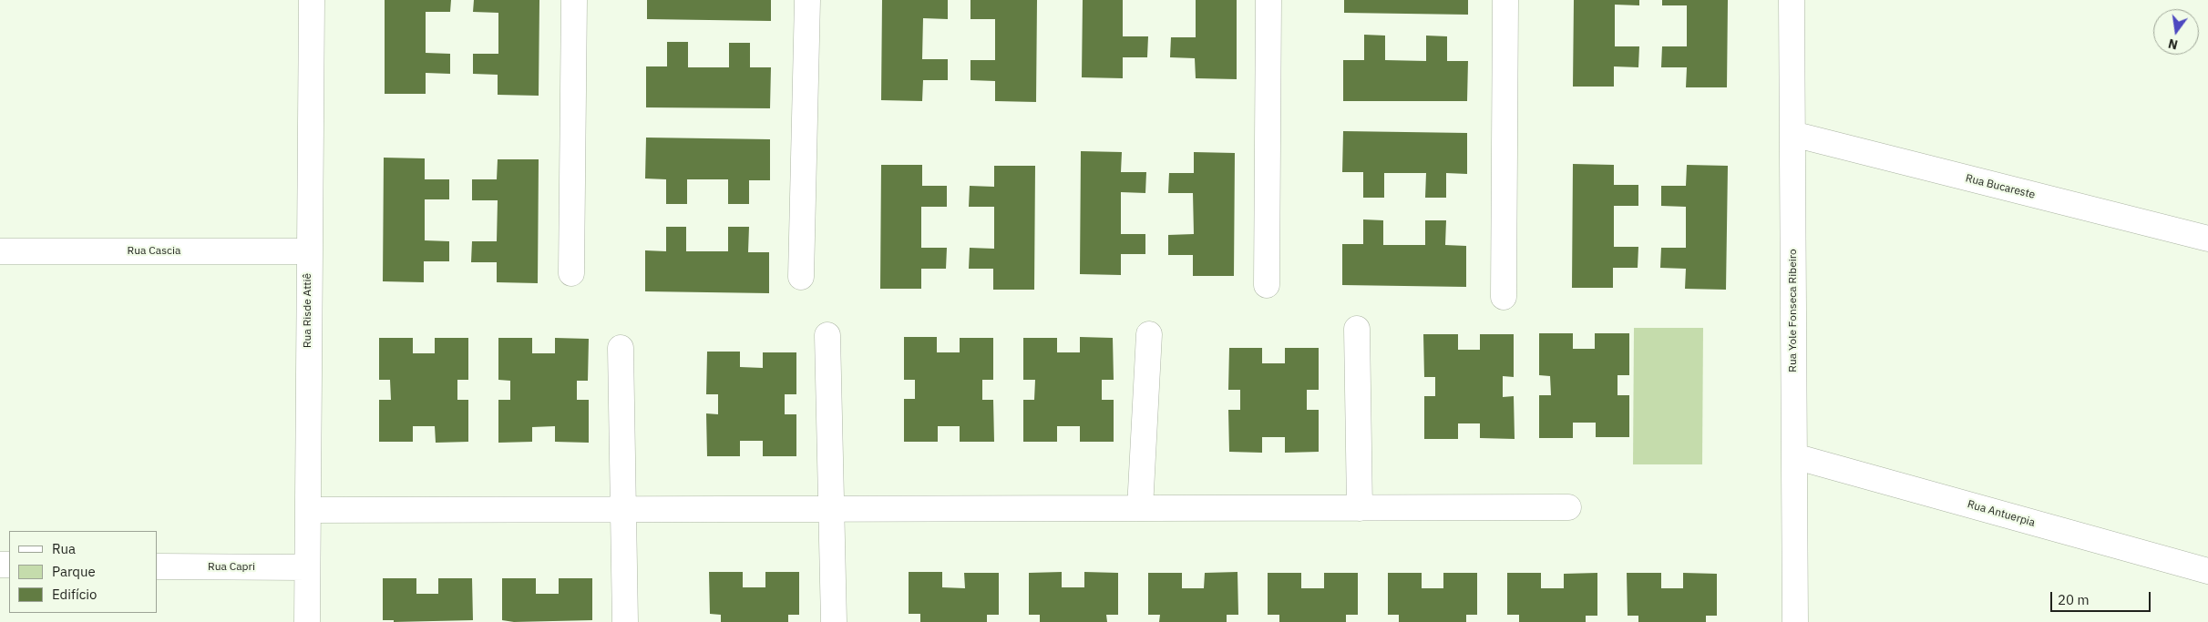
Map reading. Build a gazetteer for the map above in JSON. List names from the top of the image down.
{
  "streets": {
    "street": [
      "Rua Bucareste",
      "Rua Cascia",
      "Rua Risde Attiê",
      "Rua Yole Fonseca Ribeiro",
      "Rua Antuerpia",
      "Rua Capri"
    ]
  },
  "crossings": [
    ["Rua Bucareste", "Rua Yole Fonseca Ribeiro"],
    ["Rua Cascia", "Rua Risde Attiê"],
    ["Rua Risde Attiê", "Rua Capri"],
    ["Rua Yole Fonseca Ribeiro", "Rua Antuerpia"]
  ],
  "legend": ["Rua", "Parque", "Edifício"],
  "scale_bar": "20 m",
  "north": "bottom"
}
